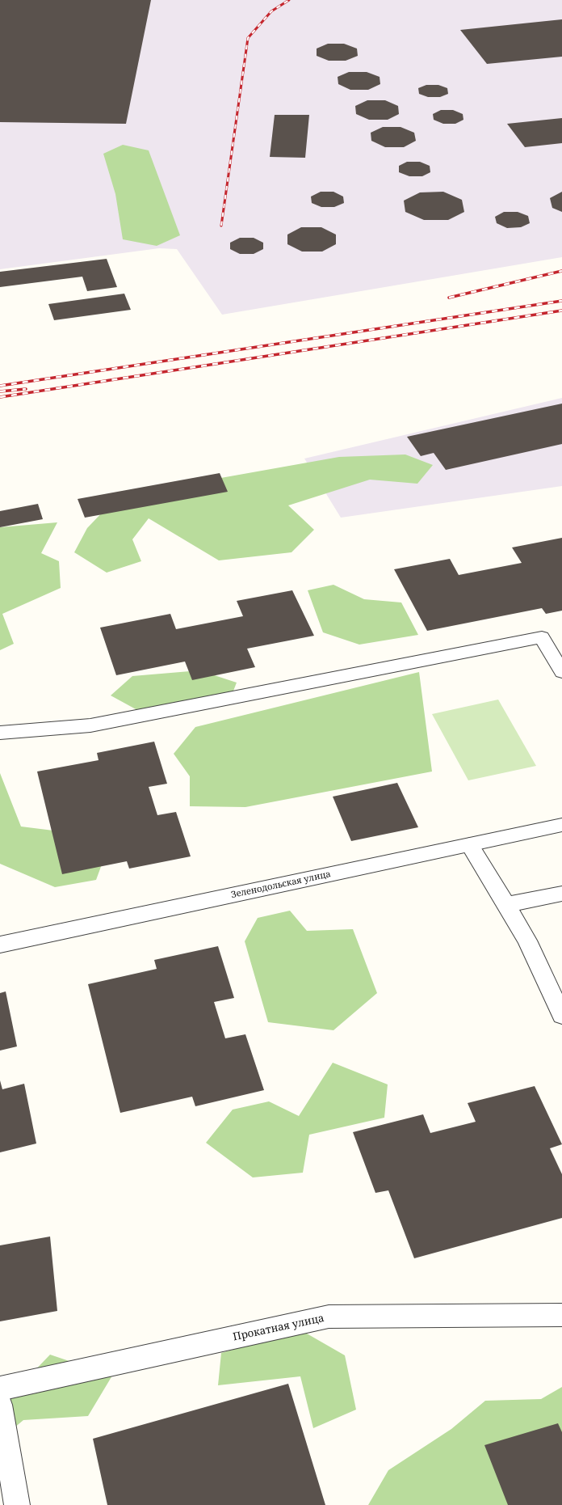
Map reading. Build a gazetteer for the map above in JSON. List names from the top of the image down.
{
  "streets": {
    "street": ["Зеленодольская улица", "Прокатная улица"]
  }
}
